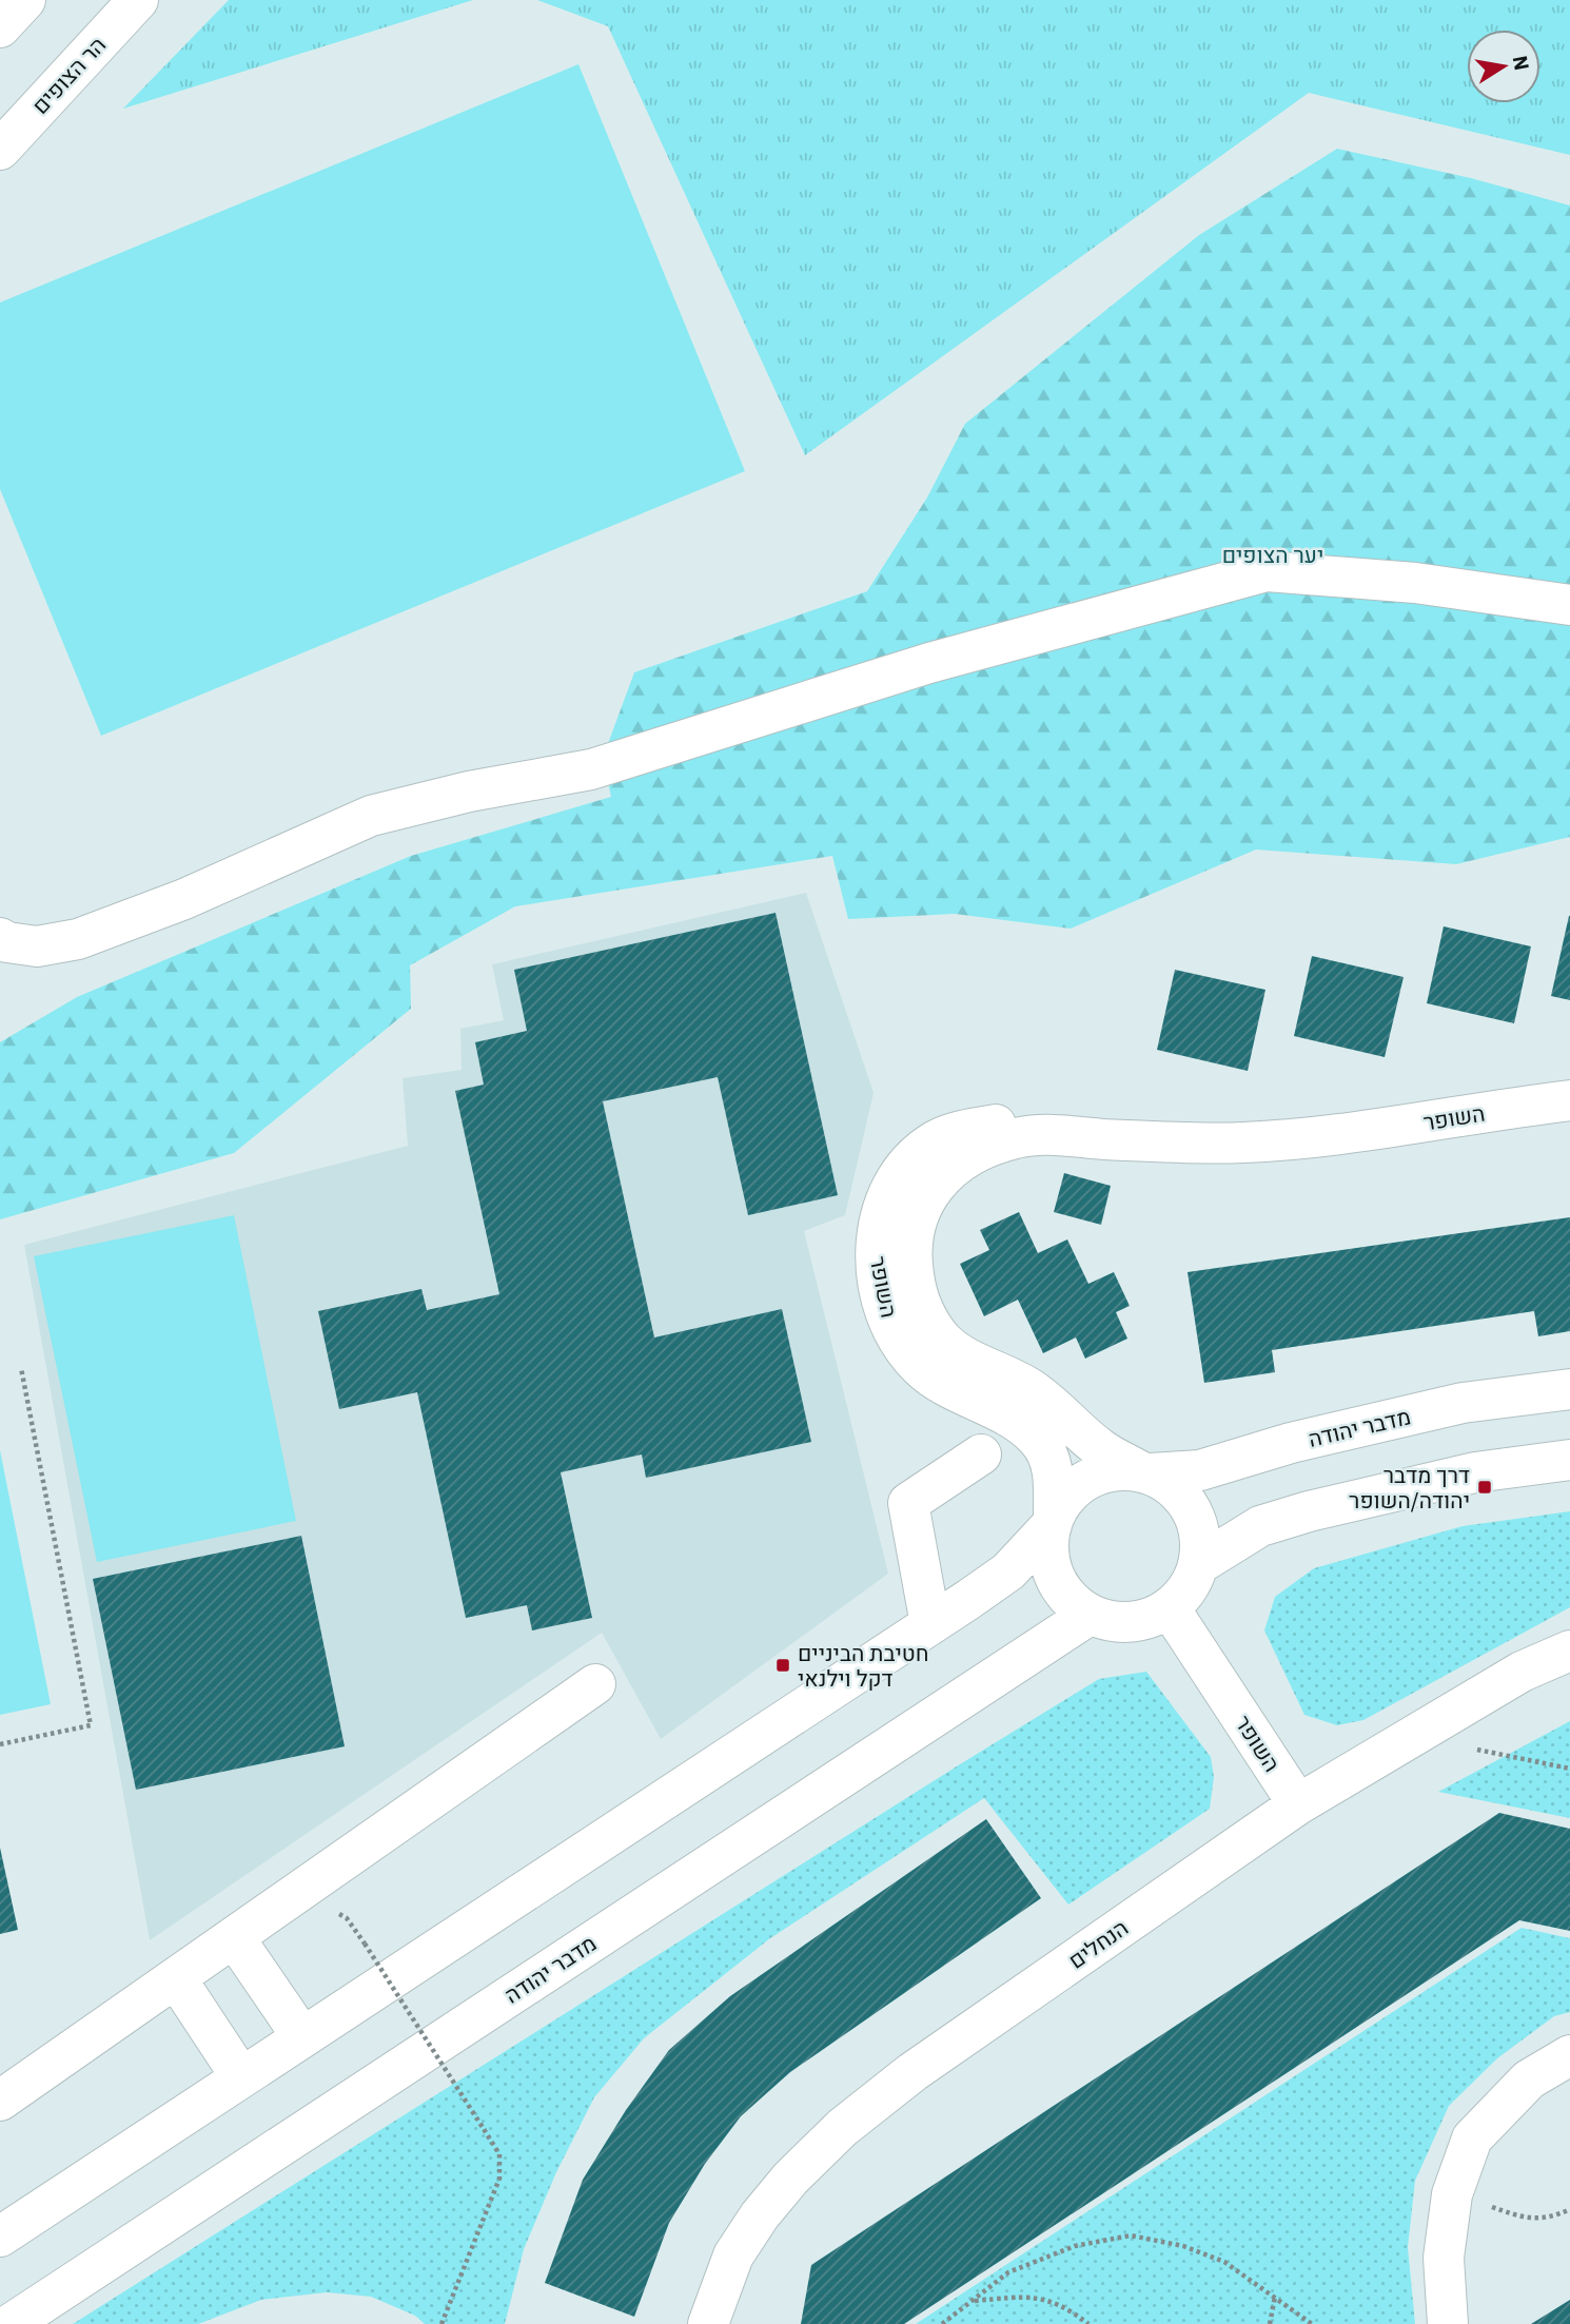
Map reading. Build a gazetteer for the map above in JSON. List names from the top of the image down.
{
  "streets": {
    "street": [
      "הר הצופים",
      "השופר",
      "מדבר יהודה",
      "הנחלים"
    ]
  },
  "crossings": [
    ["השופר", "מדבר יהודה"],
    ["השופר", "הנחלים"]
  ],
  "parks": ["יער הצופים"],
  "places": {
    "transit": ["דרך מדבר יהודה/השופר", "חטיבת הביניים דקל וילנאי"]
  },
  "north": "right"
}
